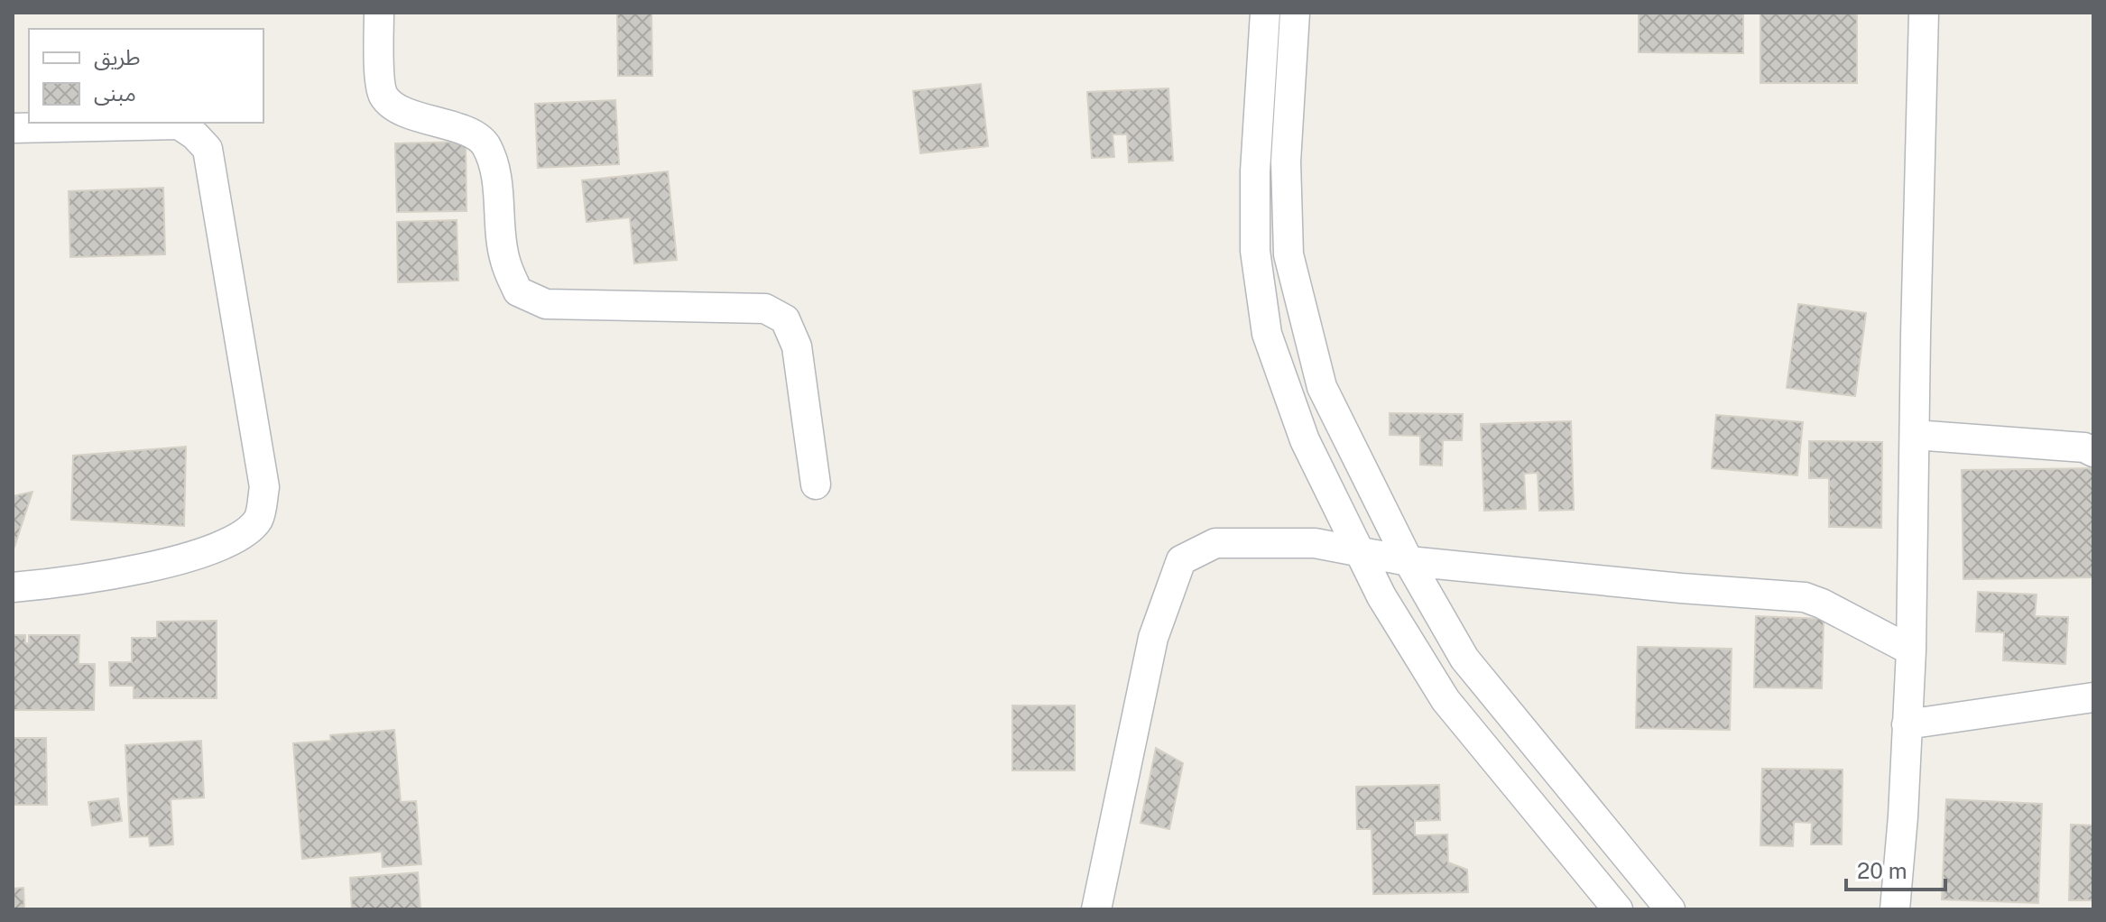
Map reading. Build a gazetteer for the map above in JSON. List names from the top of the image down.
{
  "legend": ["طريق", "مبنى"],
  "scale_bar": "20 m"
}
